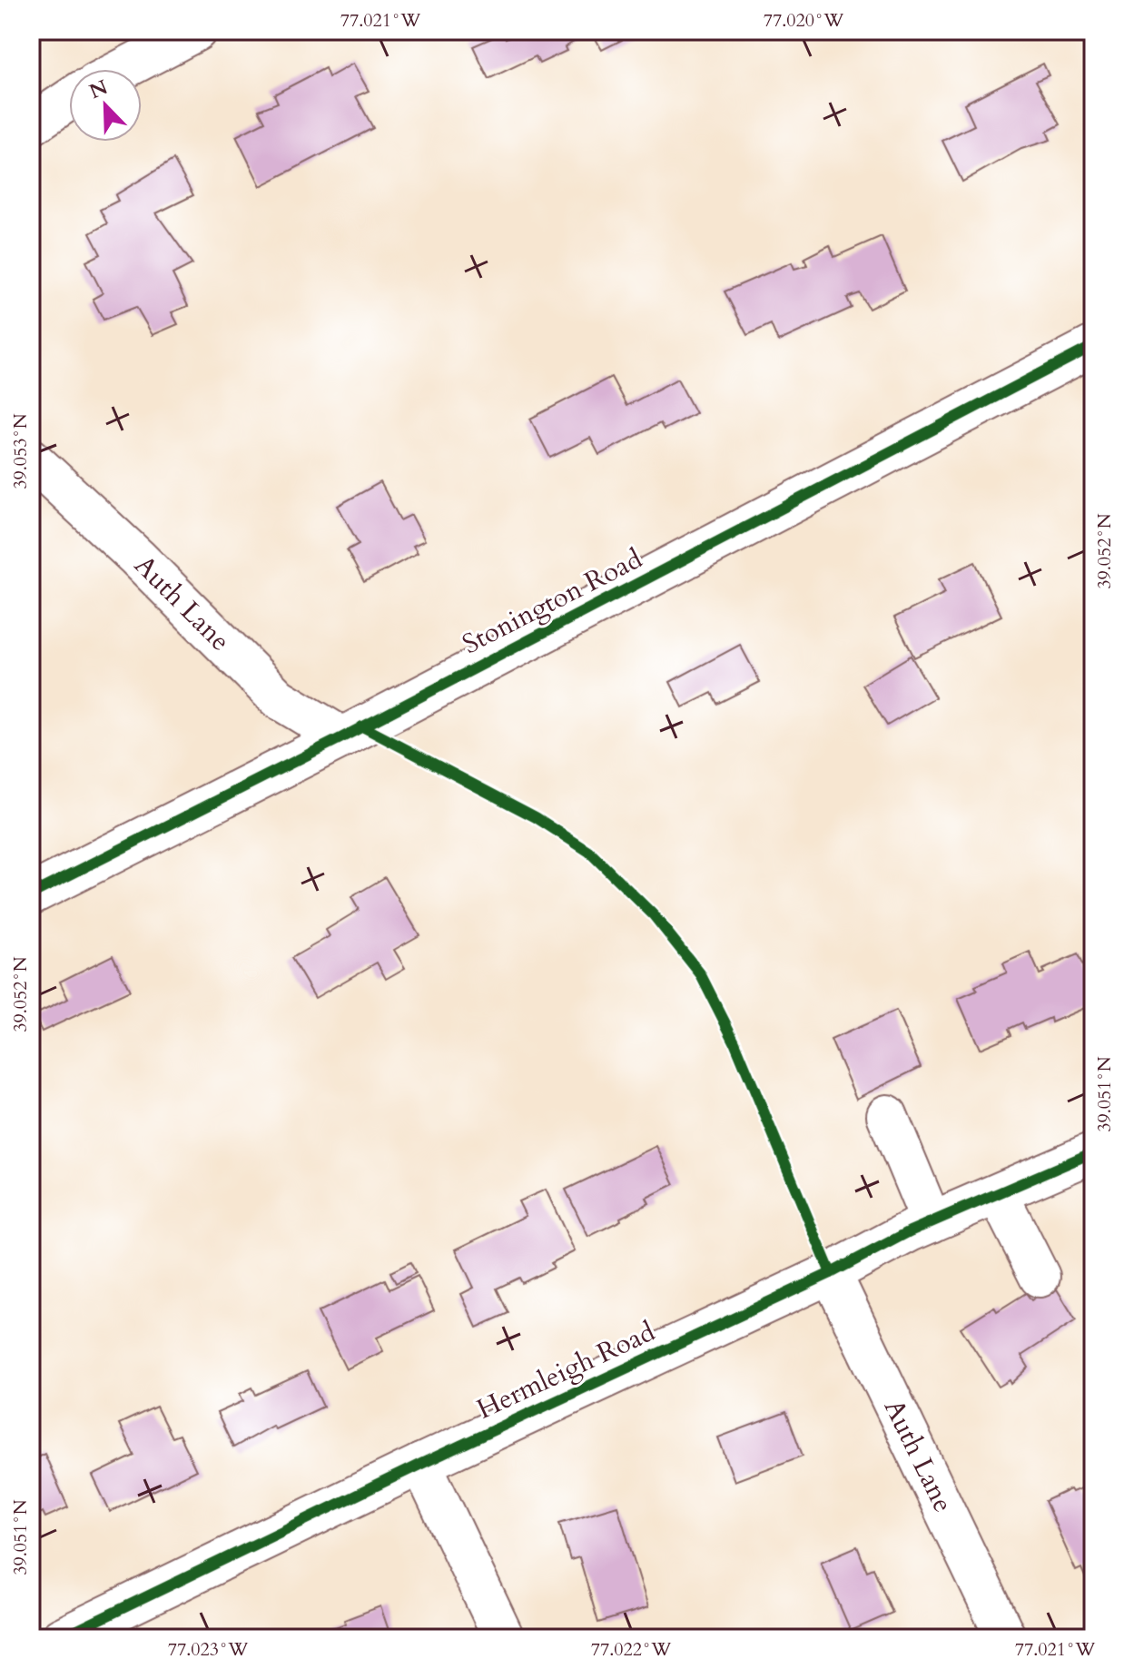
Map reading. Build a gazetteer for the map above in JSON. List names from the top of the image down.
{
  "streets": {
    "street": ["Stonington Road", "Auth Lane", "Hermleigh Road"]
  },
  "crossings": [
    ["Stonington Road", "Auth Lane"],
    ["Auth Lane", "Hermleigh Road"]
  ],
  "north": "top left",
  "coordinates": [
    "77.021°W",
    "77.020°W",
    "39.053°N",
    "39.052°N",
    "39.051°N",
    "77.023°W",
    "77.022°W"
  ]
}
